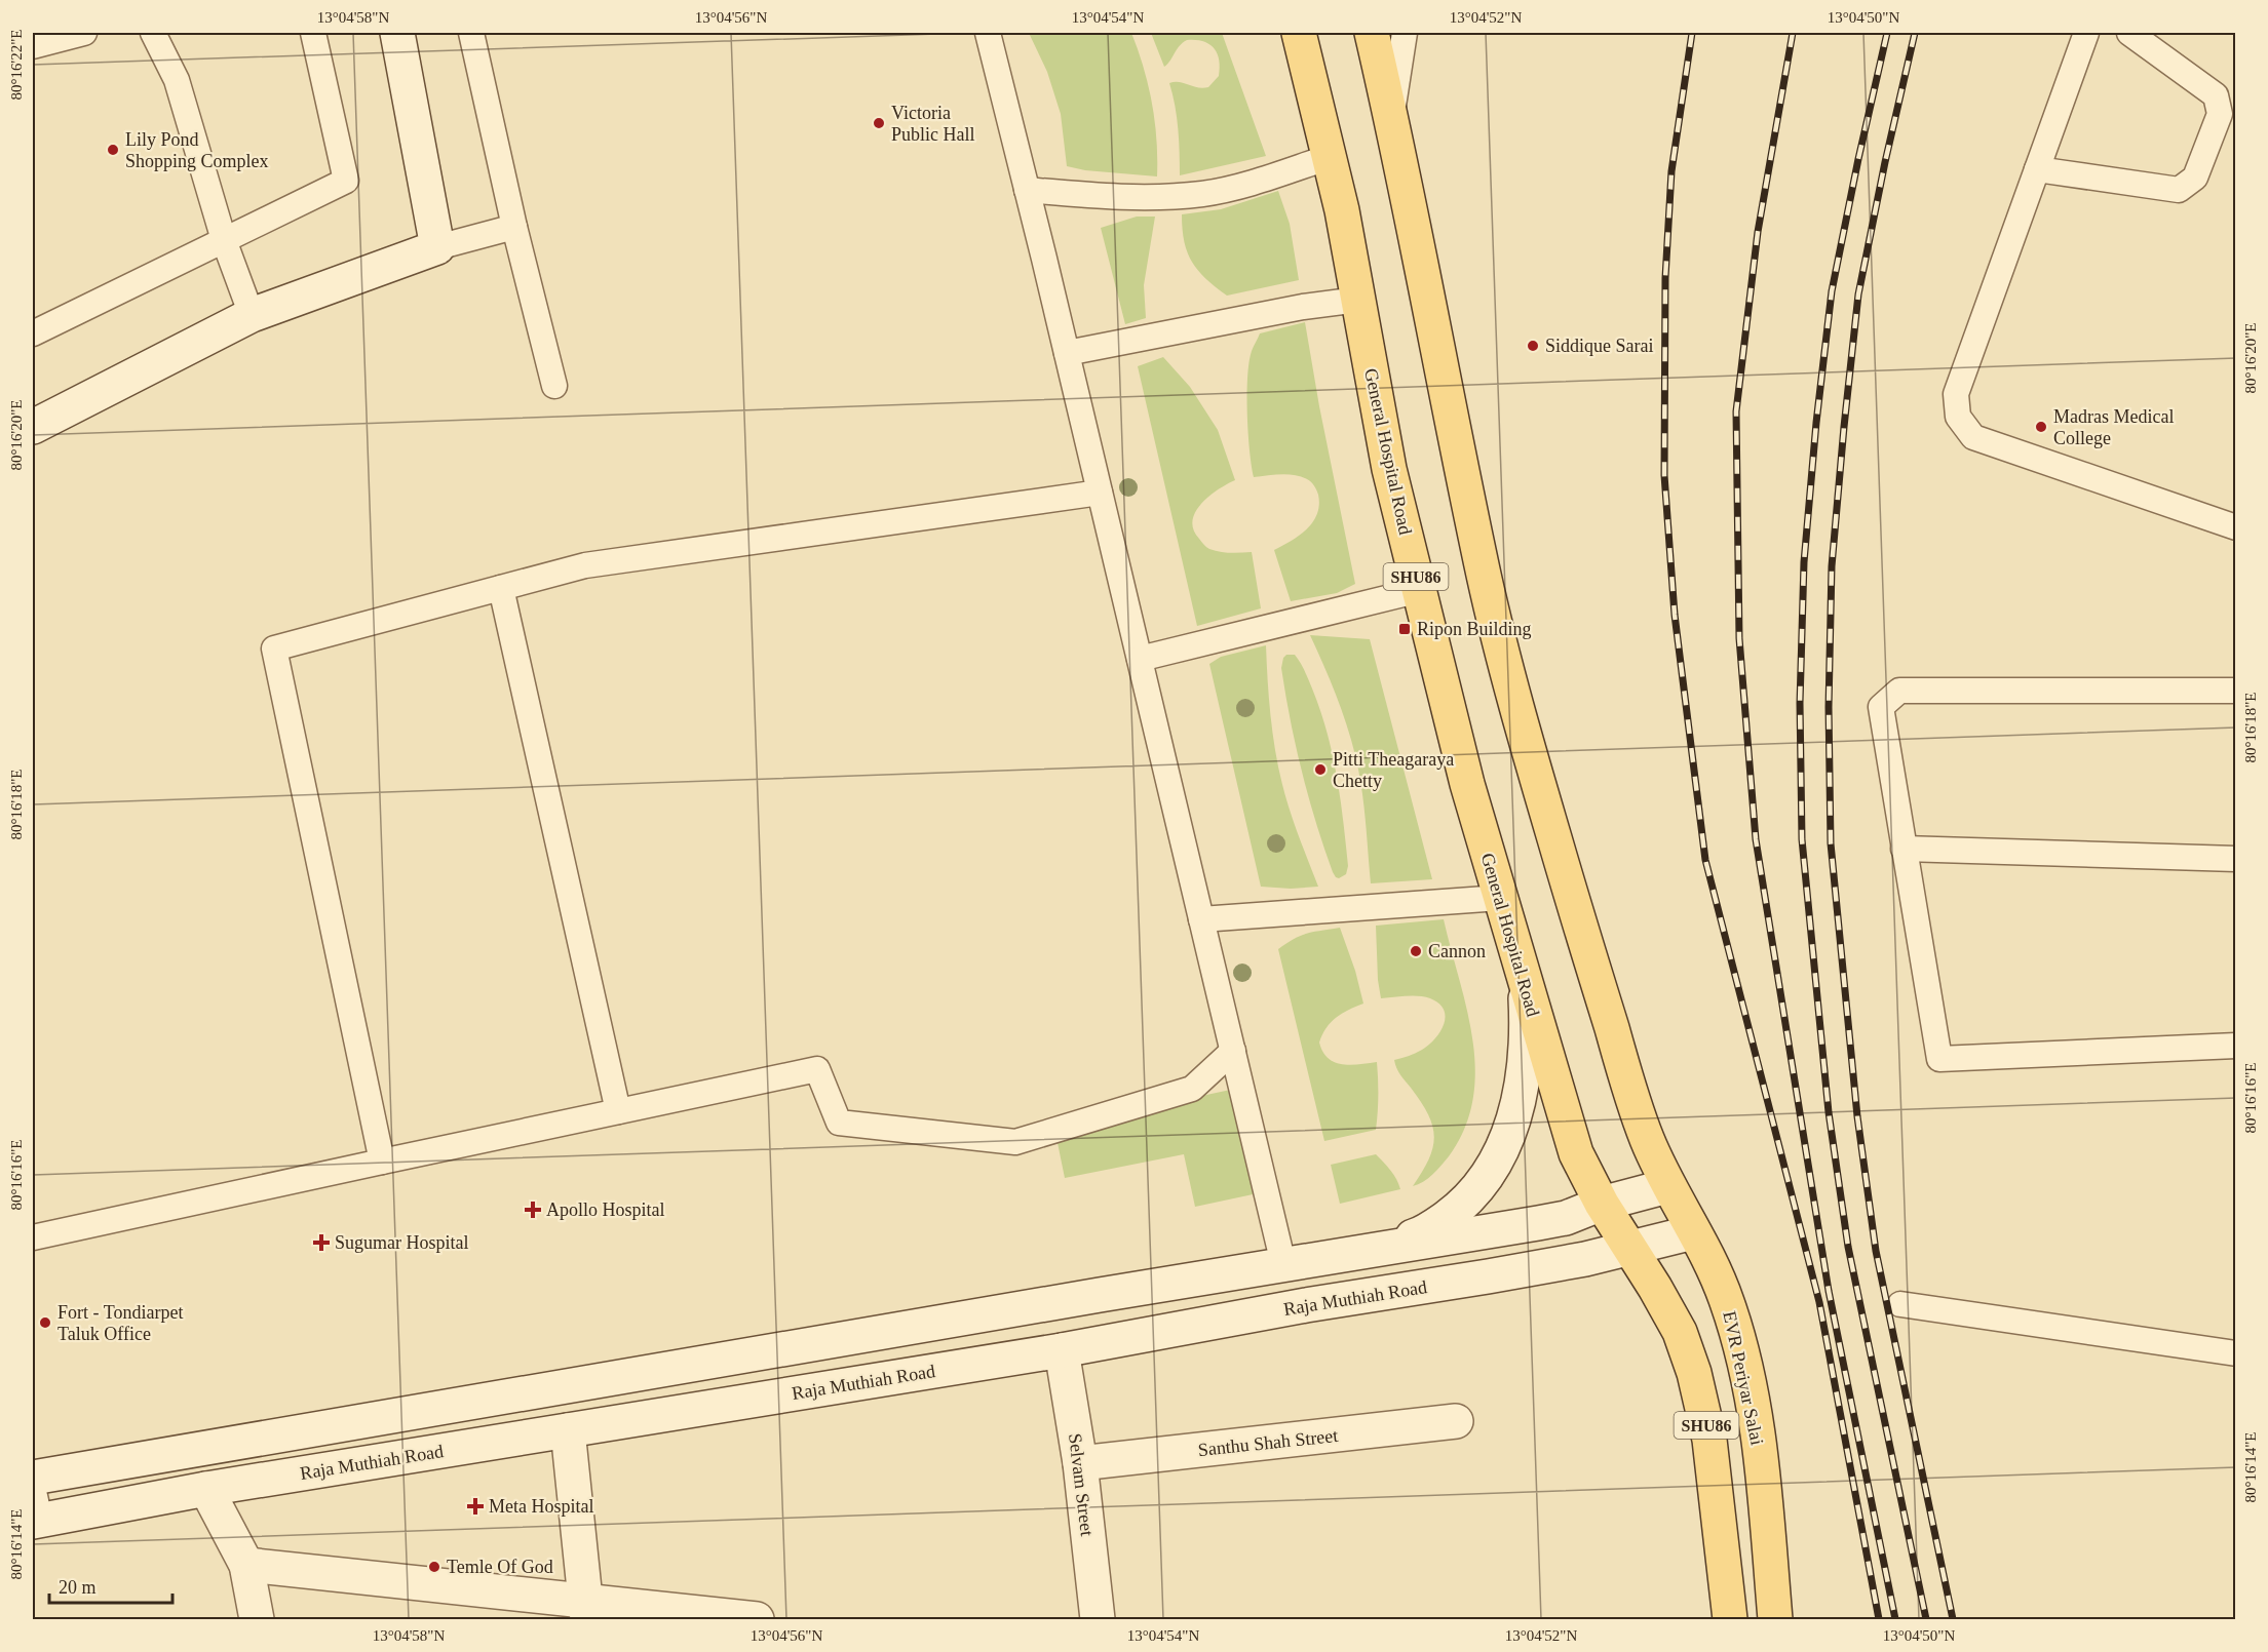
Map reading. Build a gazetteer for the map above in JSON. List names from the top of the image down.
{
  "streets": {
    "main road": [
      "General Hospital Road",
      "SHU86",
      "Raja Muthiah Road",
      "EVR Periyar Salai",
      "Santhu Shah Street",
      "Selvam Street"
    ]
  },
  "crossings": [
    ["General Hospital Road", "SHU86"],
    ["General Hospital Road", "Raja Muthiah Road"],
    ["SHU86", "Raja Muthiah Road"],
    ["SHU86", "EVR Periyar Salai"],
    ["Raja Muthiah Road", "EVR Periyar Salai"],
    ["Raja Muthiah Road", "Selvam Street"],
    ["Santhu Shah Street", "Selvam Street"]
  ],
  "places": {
    "other": [
      "Victoria Public Hall",
      "Lily Pond Shopping Complex",
      "Siddique Sarai",
      "Madras Medical College",
      "Pitti Theagaraya Chetty",
      "Cannon",
      "Fort - Tondiarpet Taluk Office",
      "Temle Of God"
    ],
    "transit": ["Ripon Building"],
    "health": ["Apollo Hospital", "Sugumar Hospital", "Meta Hospital"]
  },
  "scale_bar": "20 m",
  "coordinates": [
    "13°04'58\"N",
    "13°04'56\"N",
    "13°04'54\"N",
    "13°04'52\"N",
    "13°04'50\"N",
    "80°16'22\"E",
    "80°16'20\"E",
    "80°16'18\"E",
    "80°16'16\"E",
    "80°16'14\"E"
  ]
}
